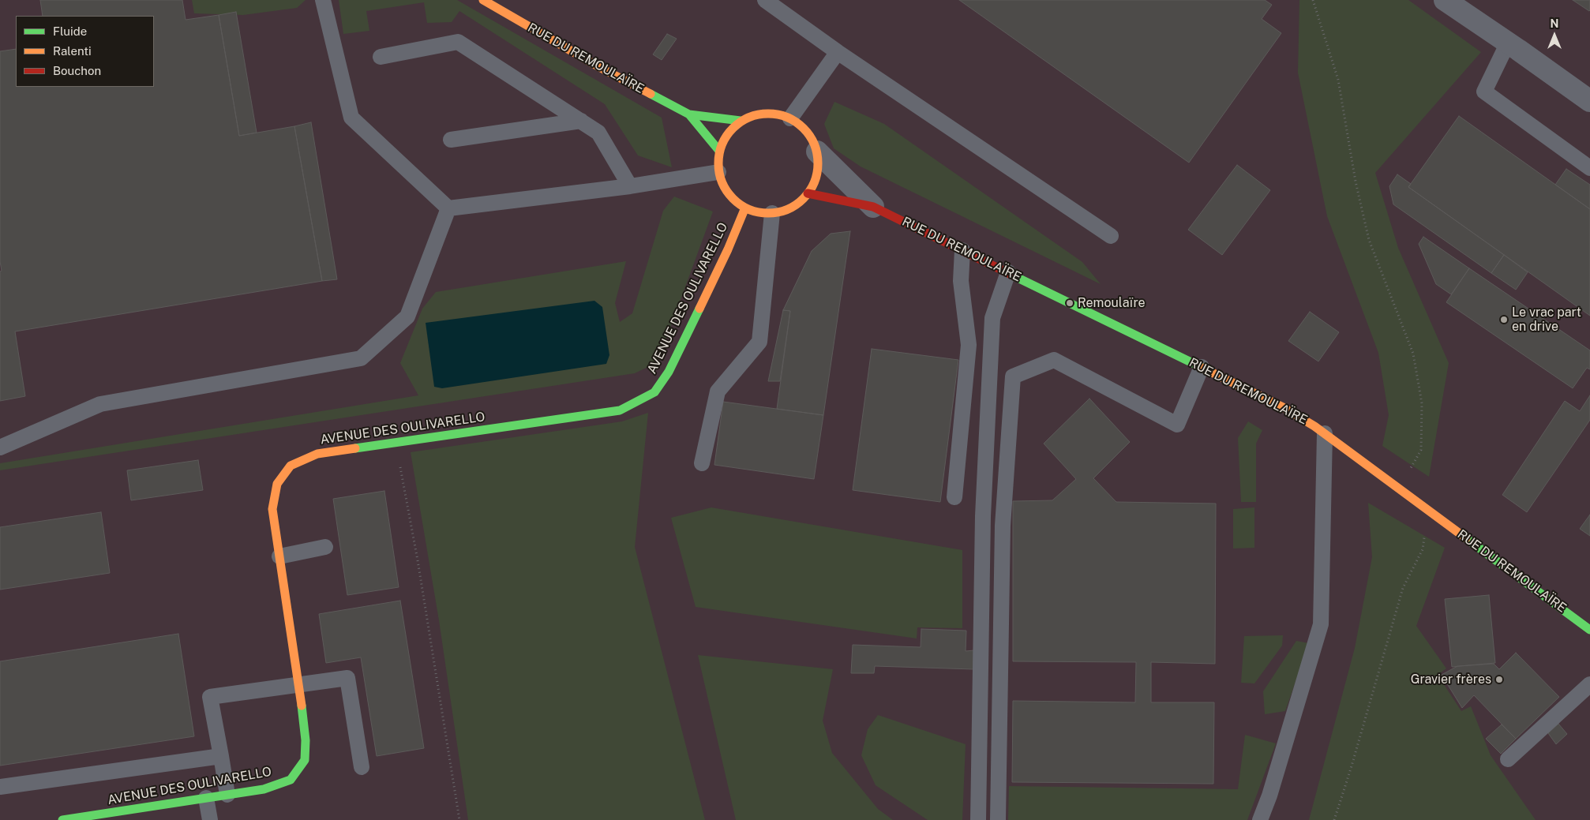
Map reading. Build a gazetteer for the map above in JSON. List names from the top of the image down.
{
  "streets": {
    "street": ["RUE DU REMOULAÏRE", "AVENUE DES OULIVARELLO"]
  },
  "crossings": [
    ["RUE DU REMOULAÏRE", "AVENUE DES OULIVARELLO"]
  ],
  "places": ["Remoulaïre", "Le vrac part en drive", "Gravier frères"],
  "legend": ["Fluide", "Ralenti", "Bouchon"],
  "north": "top"
}
